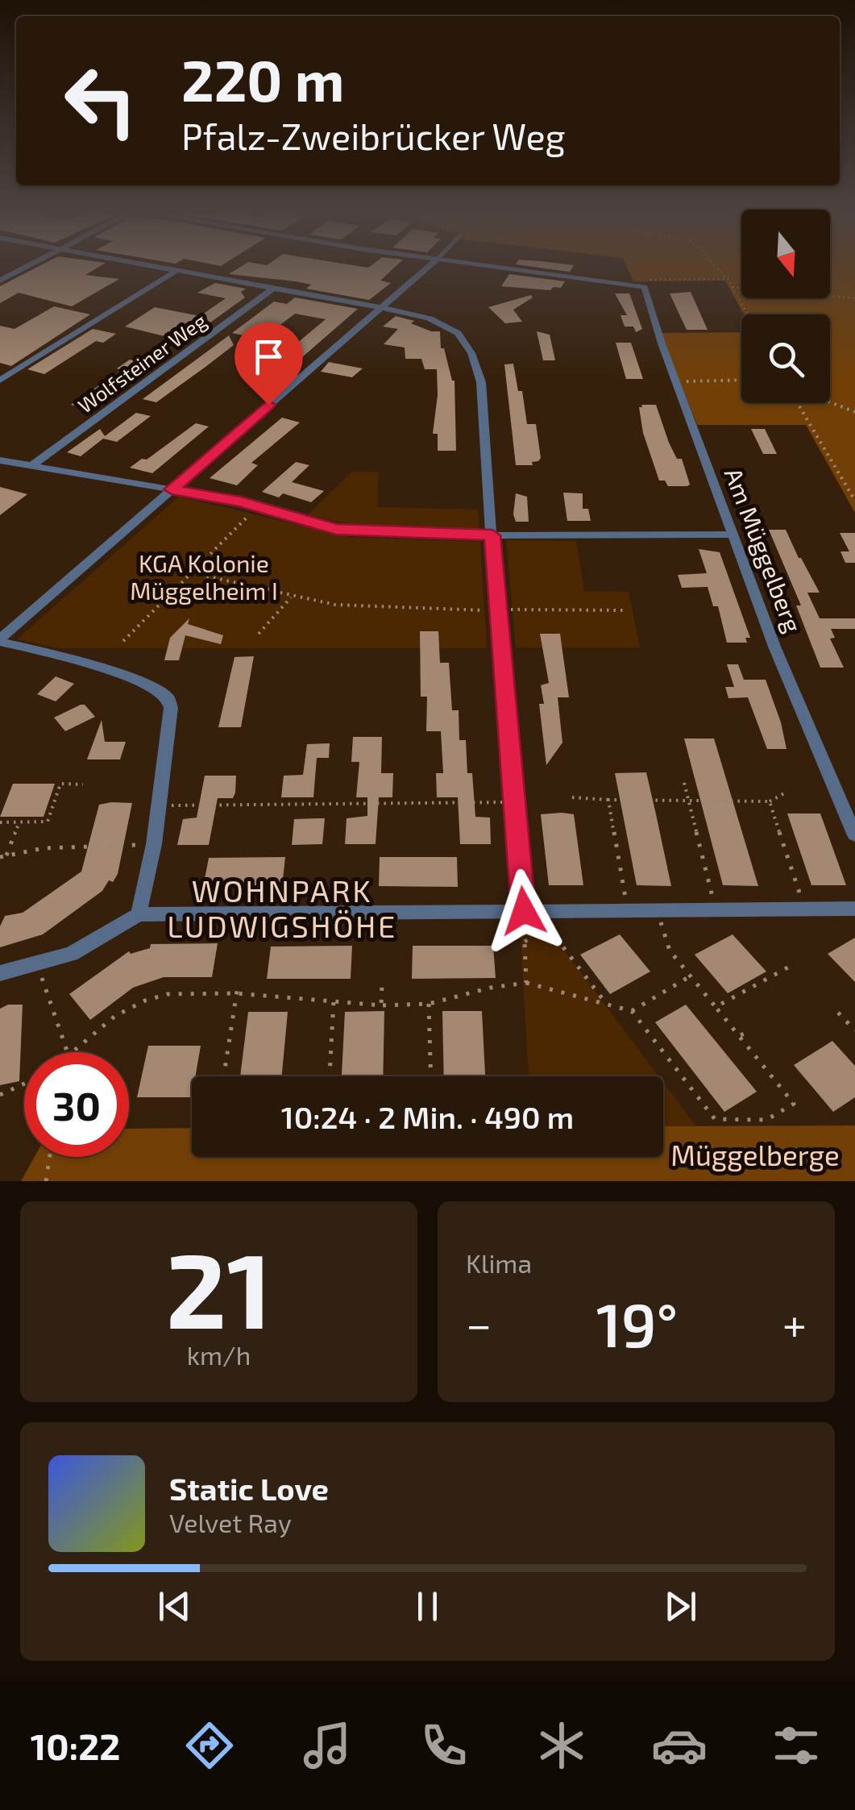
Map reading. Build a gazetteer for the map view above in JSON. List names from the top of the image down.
{
  "streets": {
    "street": ["Wolfsteiner Weg", "Am Müggelberg"]
  },
  "districts": ["WOHNPARK LUDWIGSHÖHE"],
  "parks": ["KGA Kolonie Müggelheim I", "Müggelberge"],
  "north": "bottom",
  "page": {
    "turn": ["220 m", "Pfalz-Zweibrücker Weg"],
    "limit": "30",
    "trip": "10:24 · 2 Min. · 490 m",
    "tile": [
      ["21", "km/h"],
      "Klima"
    ],
    "heat": ["−", "19°", "+"],
    "song": ["Static Love", "Velvet Ray"],
    "tabs": "10:22"
  }
}
